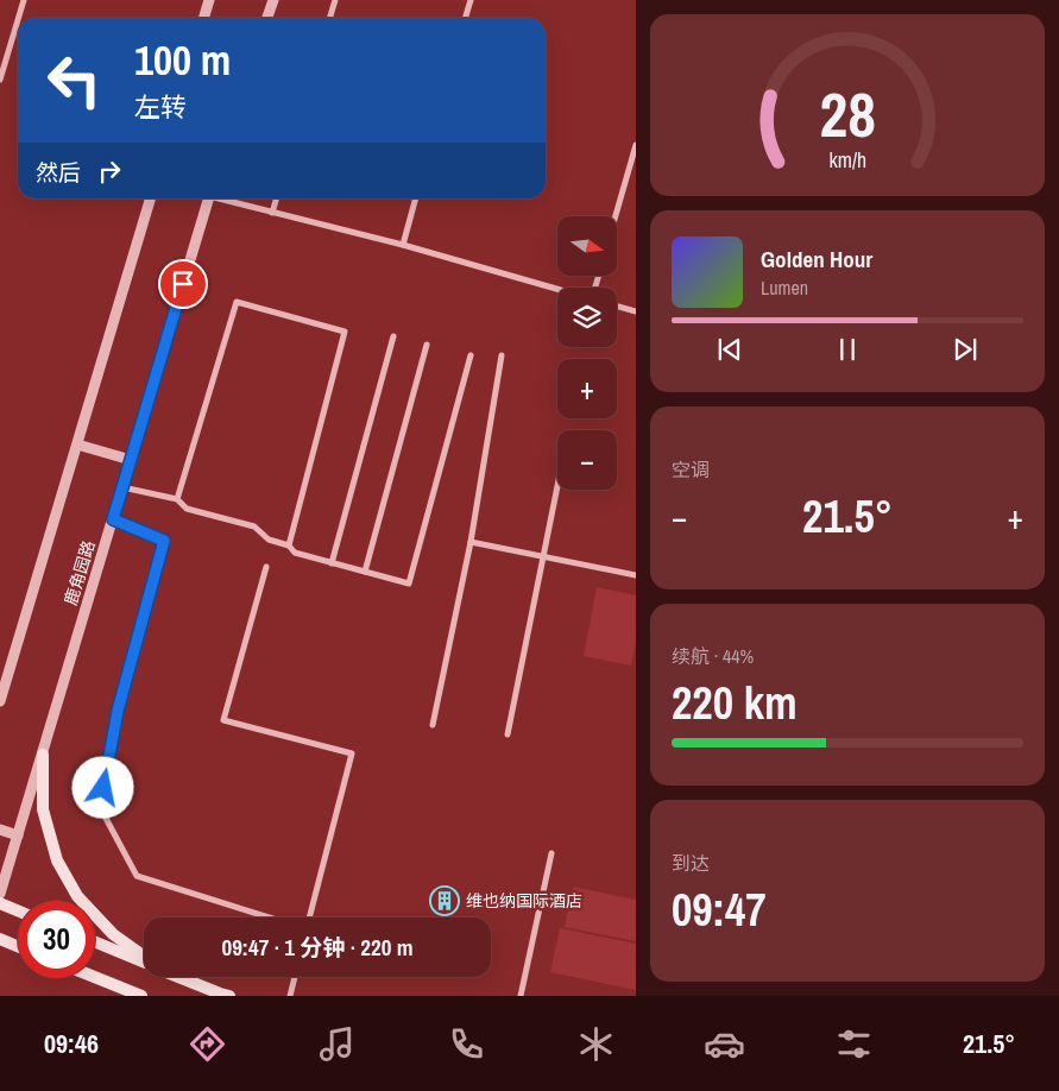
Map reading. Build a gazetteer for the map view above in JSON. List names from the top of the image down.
{
  "streets": {
    "street": ["鹿角园路"]
  },
  "places": {
    "building": ["维也纳国际酒店"]
  },
  "north": "right",
  "page": {
    "turn": ["100 m", "左转"],
    "then": "然后",
    "map_buttons": ["+", "−"],
    "song": ["Golden Hour", "Lumen"],
    "tile": [
      "空调",
      ["续航 · 44%", "220 km"],
      ["到达", "09:47"]
    ],
    "heat": ["−", "21.5°", "+"],
    "limit": "30",
    "trip": "09:47 · 1 分钟 · 220 m",
    "tabs": ["09:46", "21.5°"],
    "gauge": ["28", "km/h"]
  }
}
